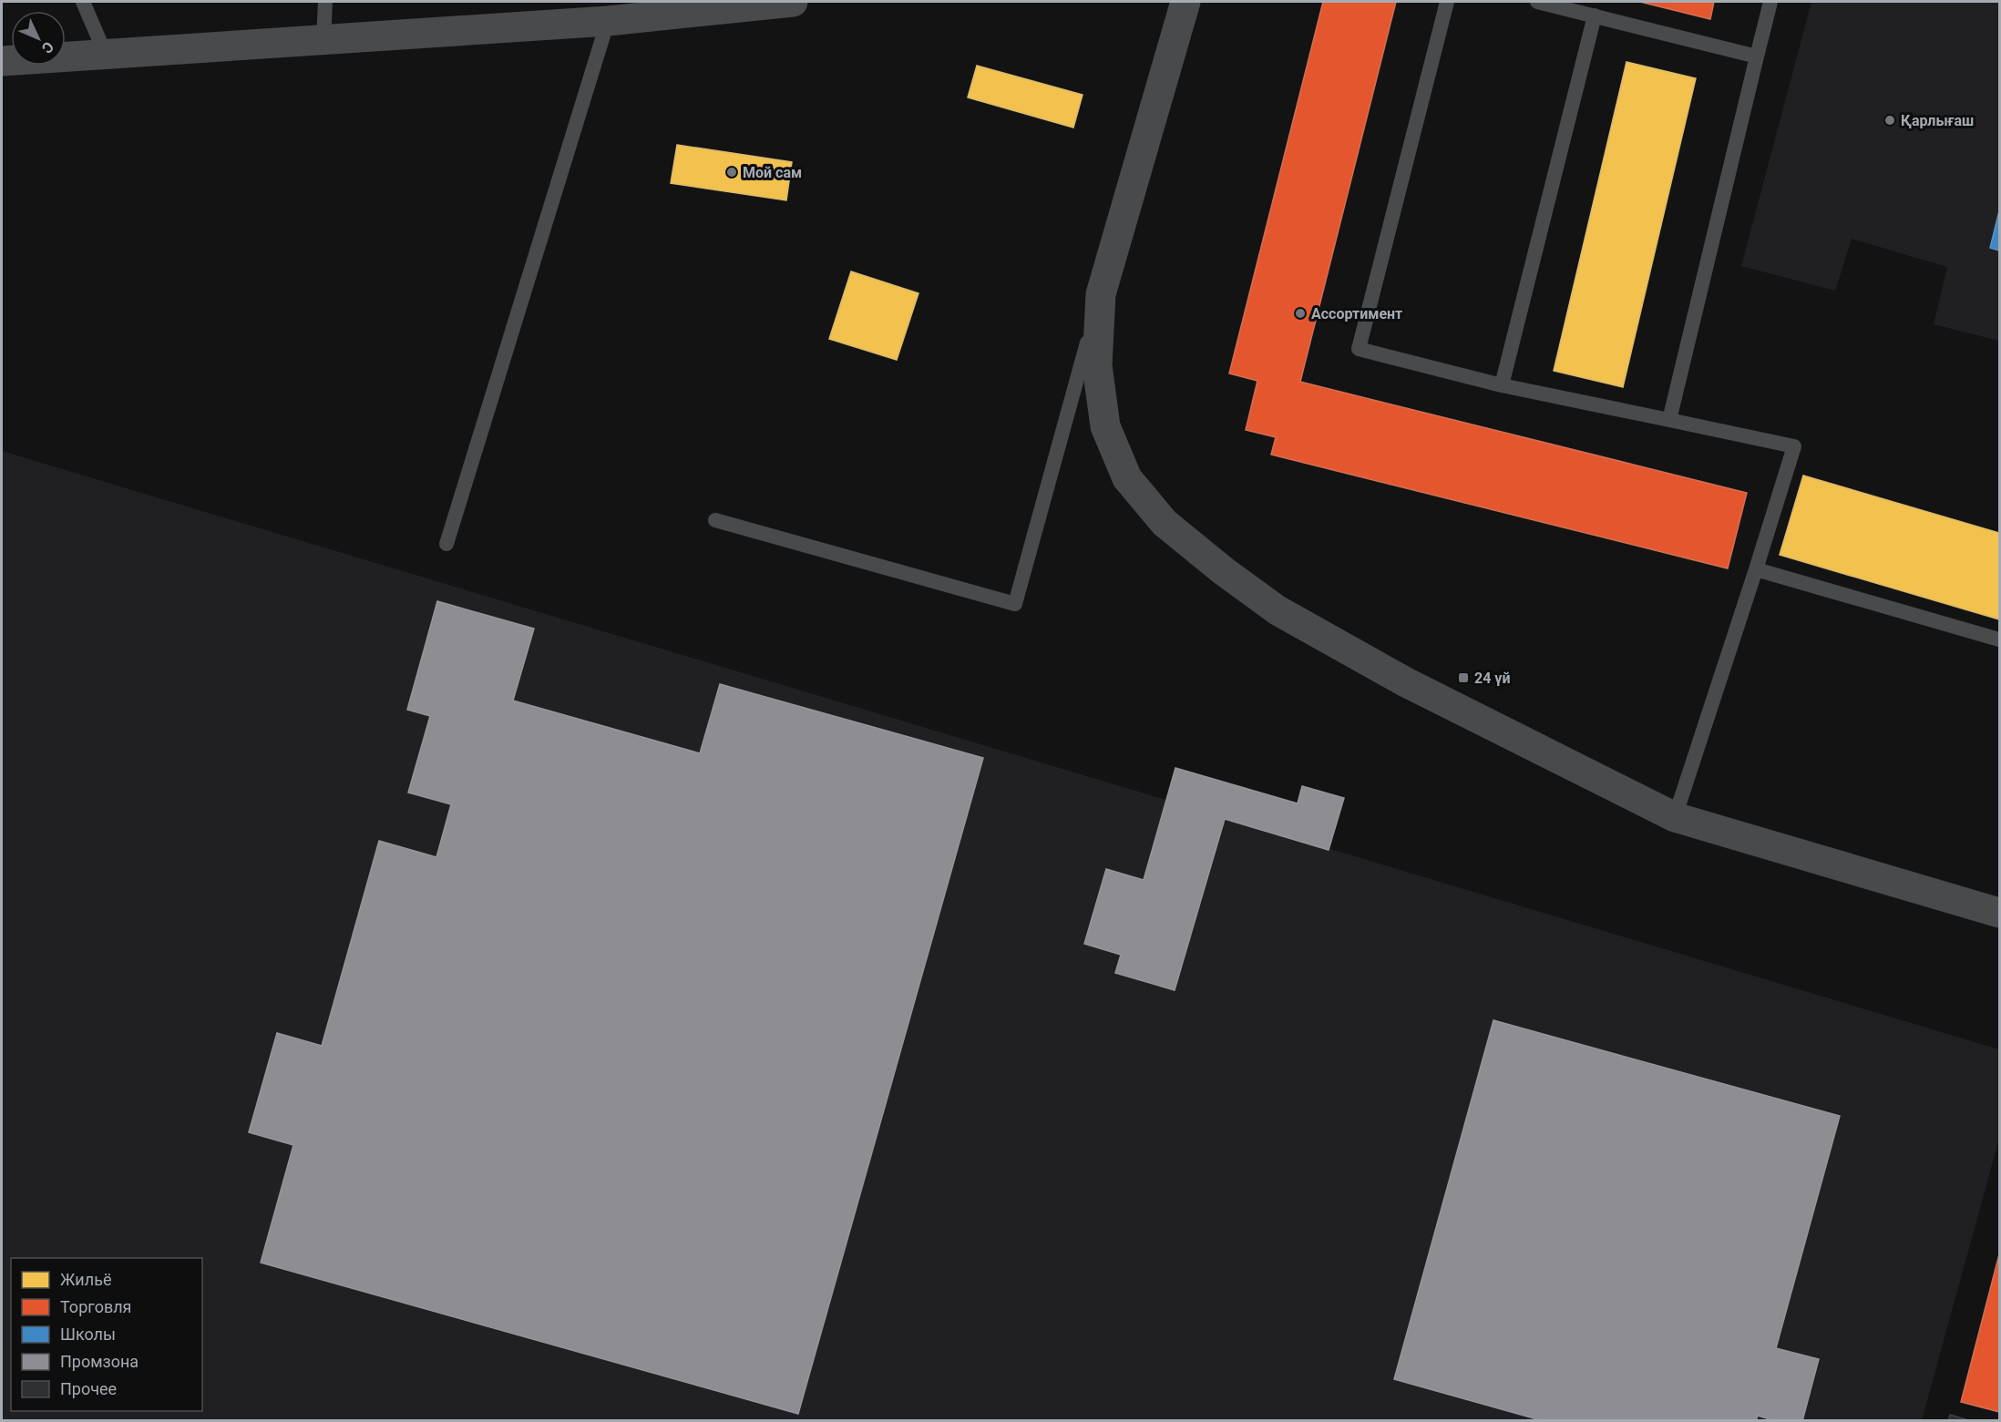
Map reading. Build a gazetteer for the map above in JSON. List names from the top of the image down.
{
  "places": {
    "other": ["Қарлығаш", "Мой сам", "Ассортимент"],
    "transit": ["24 үй"]
  },
  "legend": [
    "Жильё",
    "Торговля",
    "Школы",
    "Промзона",
    "Прочее"
  ],
  "north": "bottom right"
}
